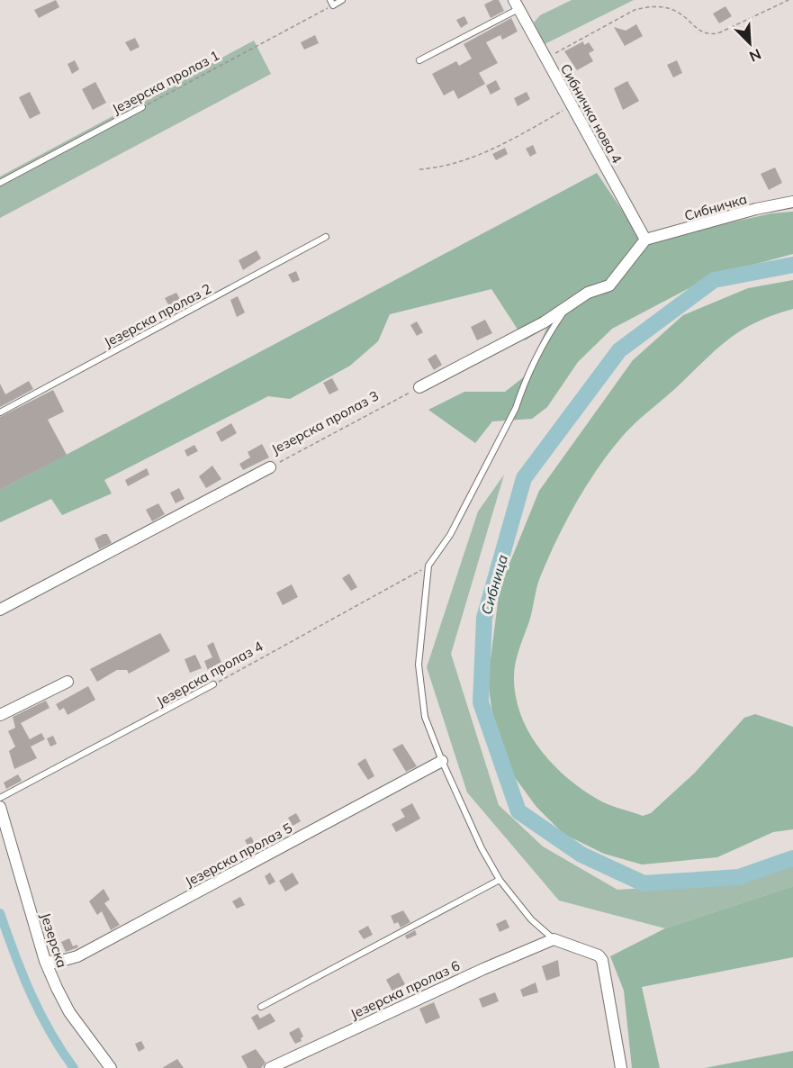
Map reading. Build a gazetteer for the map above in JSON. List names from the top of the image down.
{
  "streets": {
    "street": [
      "Сибничка нова 4",
      "Сибничка",
      "Језерска пролаз 3",
      "Језерска пролаз 5",
      "Језерска",
      "Језерска пролаз 6"
    ],
    "lane": ["Језерска пролаз 1", "Језерска пролаз 2", "Језерска пролаз 4"]
  },
  "crossings": [
    ["Сибничка нова 4", "Сибничка"],
    ["Језерска пролаз 5", "Језерска"]
  ],
  "water": ["Сибница"],
  "north": "bottom right"
}
